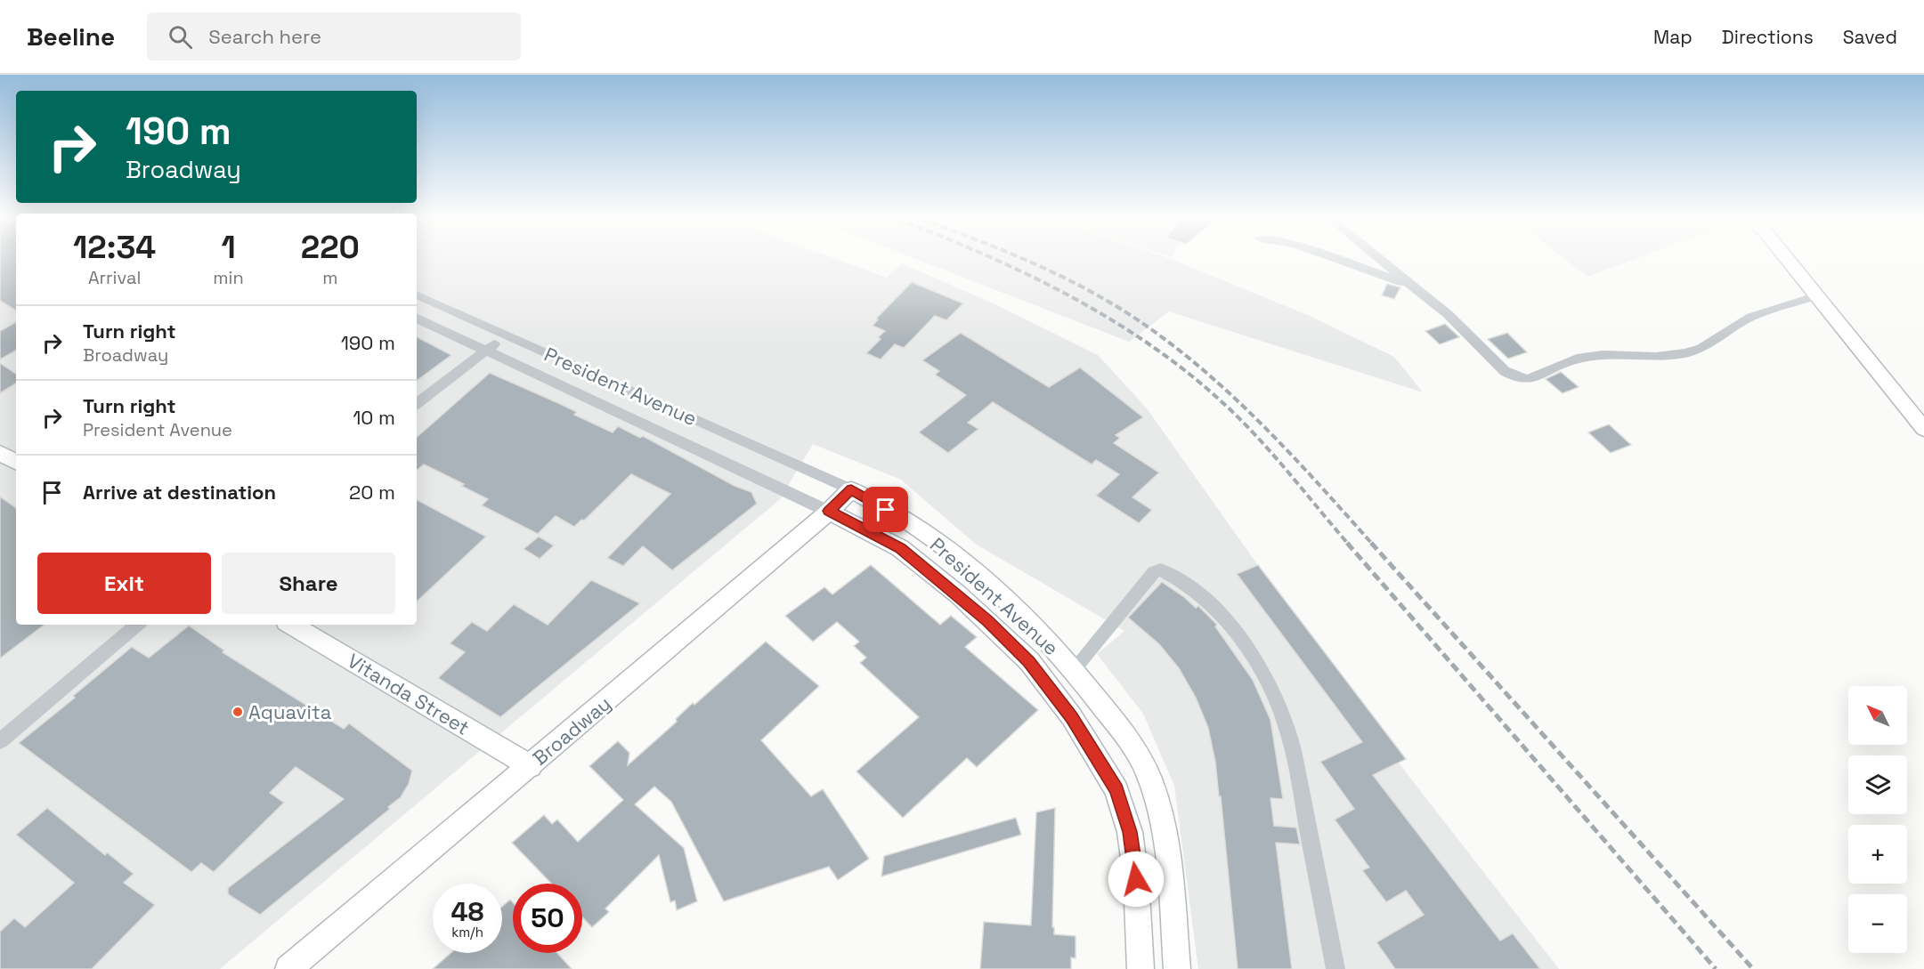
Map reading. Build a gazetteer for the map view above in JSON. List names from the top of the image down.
{
  "streets": {
    "main road": ["President Avenue", "Vitanda Street", "Broadway"]
  },
  "crossings": [
    ["President Avenue", "Broadway"],
    ["Vitanda Street", "Broadway"]
  ],
  "places": ["Aquavita"],
  "north": "top left",
  "page": {
    "header": "Beeline",
    "search": "Search here",
    "nav": ["Map", "Directions", "Saved"],
    "turn": ["190 m", "Broadway"],
    "eta": [
      "12:34",
      "Arrival",
      "1",
      "min",
      "220",
      "m"
    ],
    "list": [
      {
        "name": "Turn right",
        "note": "Broadway",
        "value": "190 m"
      },
      {
        "name": "Turn right",
        "note": "President Avenue",
        "value": "10 m"
      },
      {
        "name": "Arrive at destination",
        "value": "20 m"
      }
    ],
    "buttons": ["Exit", "Share"],
    "map_buttons": ["+", "−"],
    "speed": "48 km/h",
    "limit": "50"
  }
}
